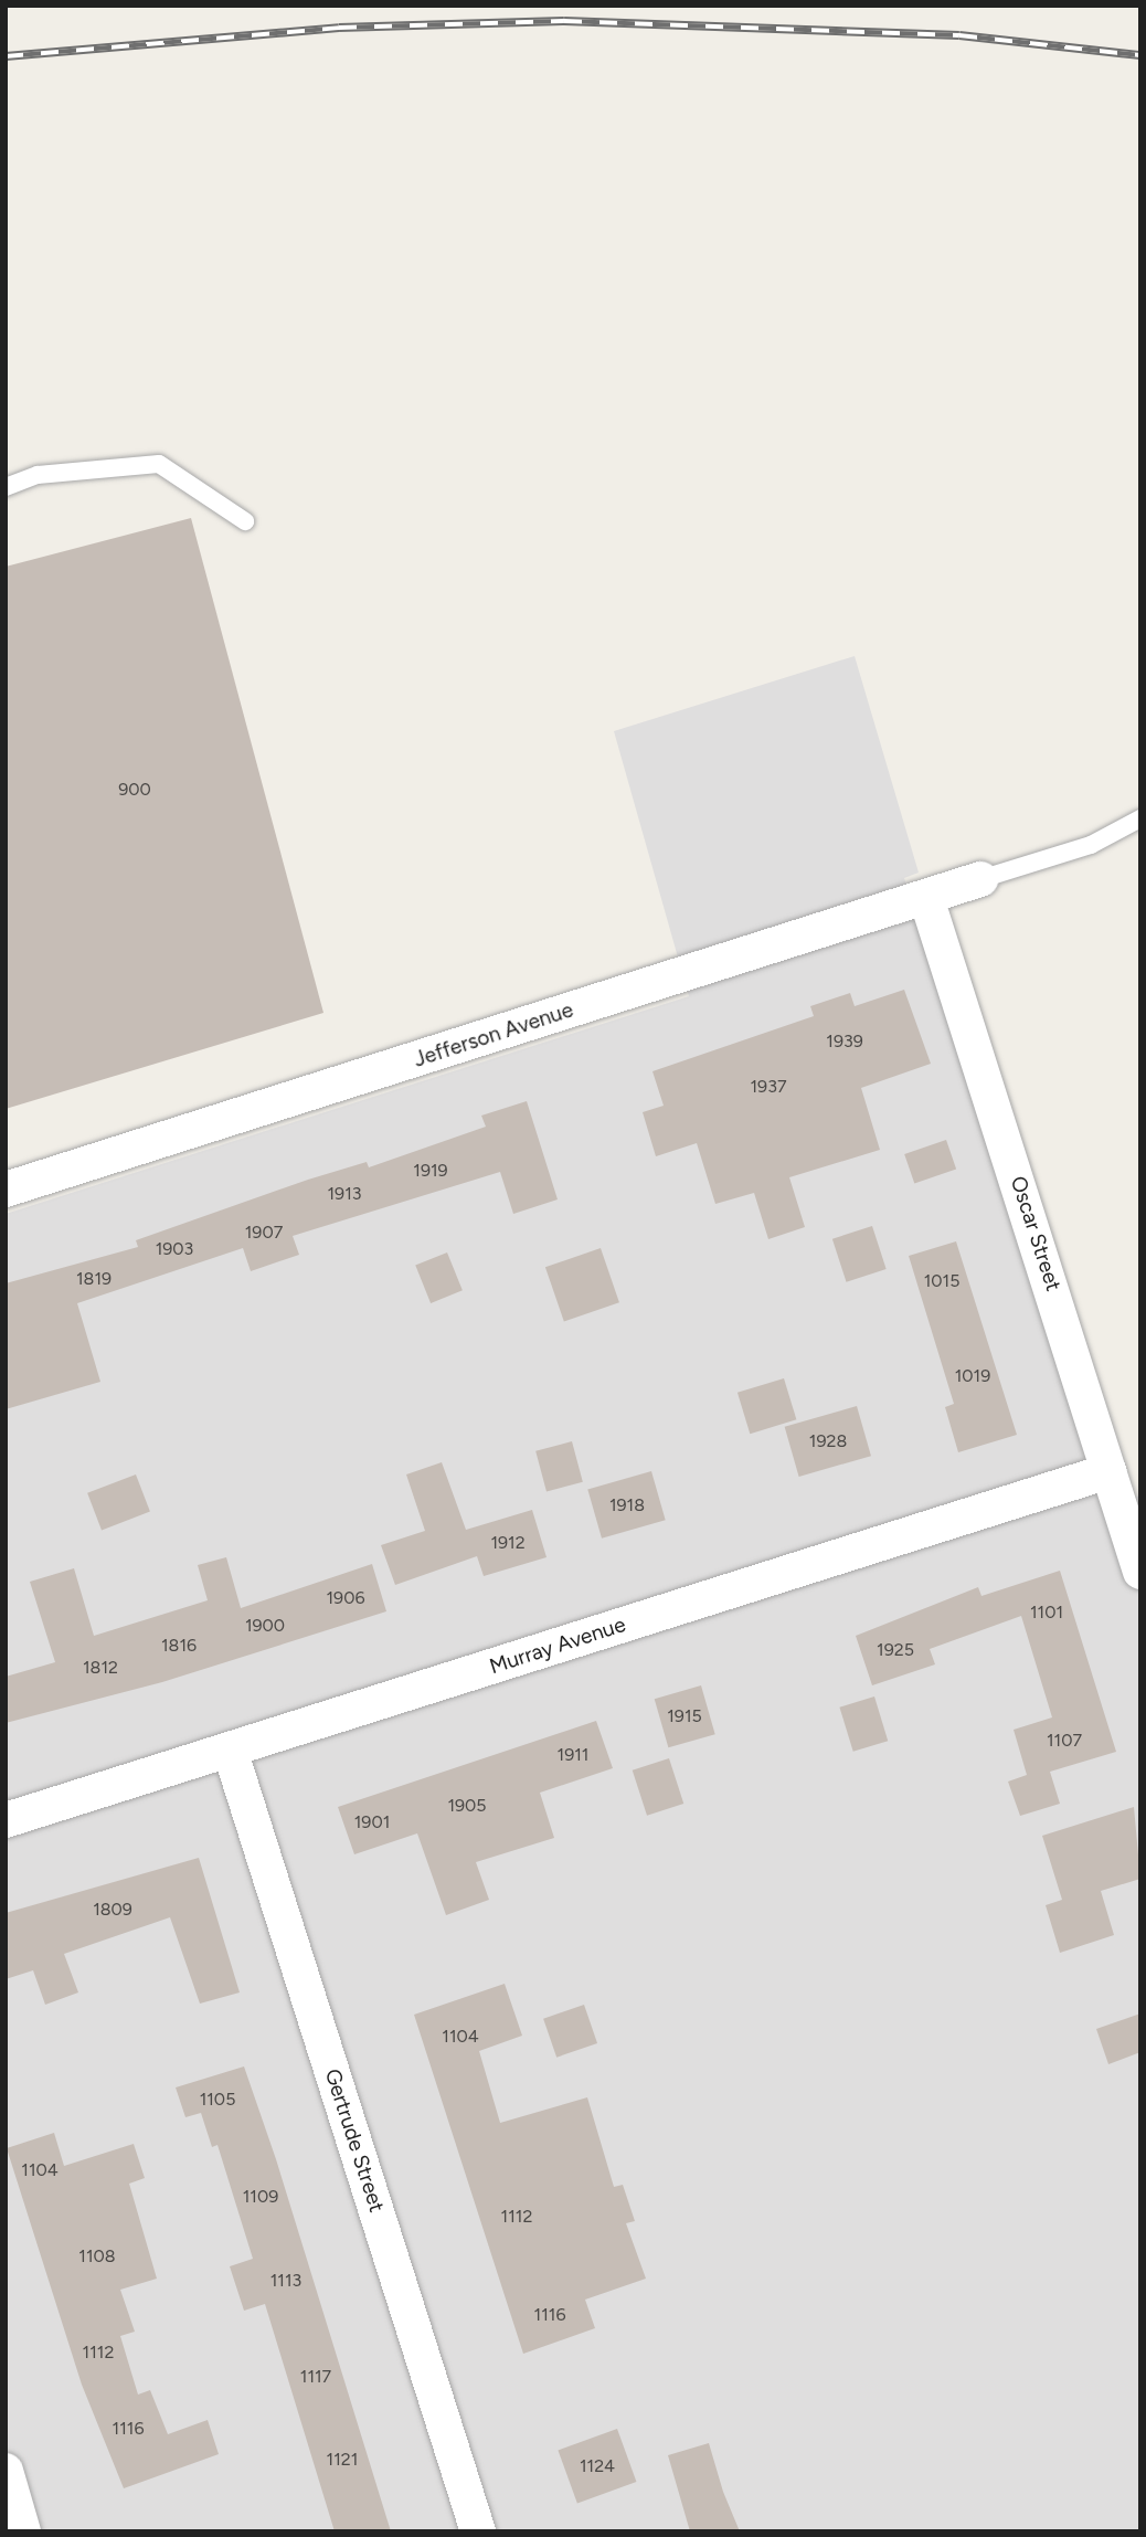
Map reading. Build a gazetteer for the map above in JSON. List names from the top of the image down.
{
  "streets": {
    "street": [
      "Jefferson Avenue",
      "Oscar Street",
      "Murray Avenue",
      "Gertrude Street"
    ]
  },
  "crossings": [
    ["Jefferson Avenue", "Oscar Street"],
    ["Oscar Street", "Murray Avenue"],
    ["Murray Avenue", "Gertrude Street"]
  ],
  "house_numbers": [
    "900",
    "1939",
    "1937",
    "1919",
    "1913",
    "1907",
    "1903",
    "1819",
    "1015",
    "1019",
    "1928",
    "1918",
    "1912",
    "1906",
    "1101",
    "1900",
    "1816",
    "1925",
    "1812",
    "1915",
    "1107",
    "1911",
    "1905",
    "1901",
    "1809",
    "1104",
    "1105",
    "1104",
    "1109",
    "1112",
    "1108",
    "1113",
    "1116",
    "1112",
    "1117",
    "1116",
    "1121",
    "1124"
  ]
}
